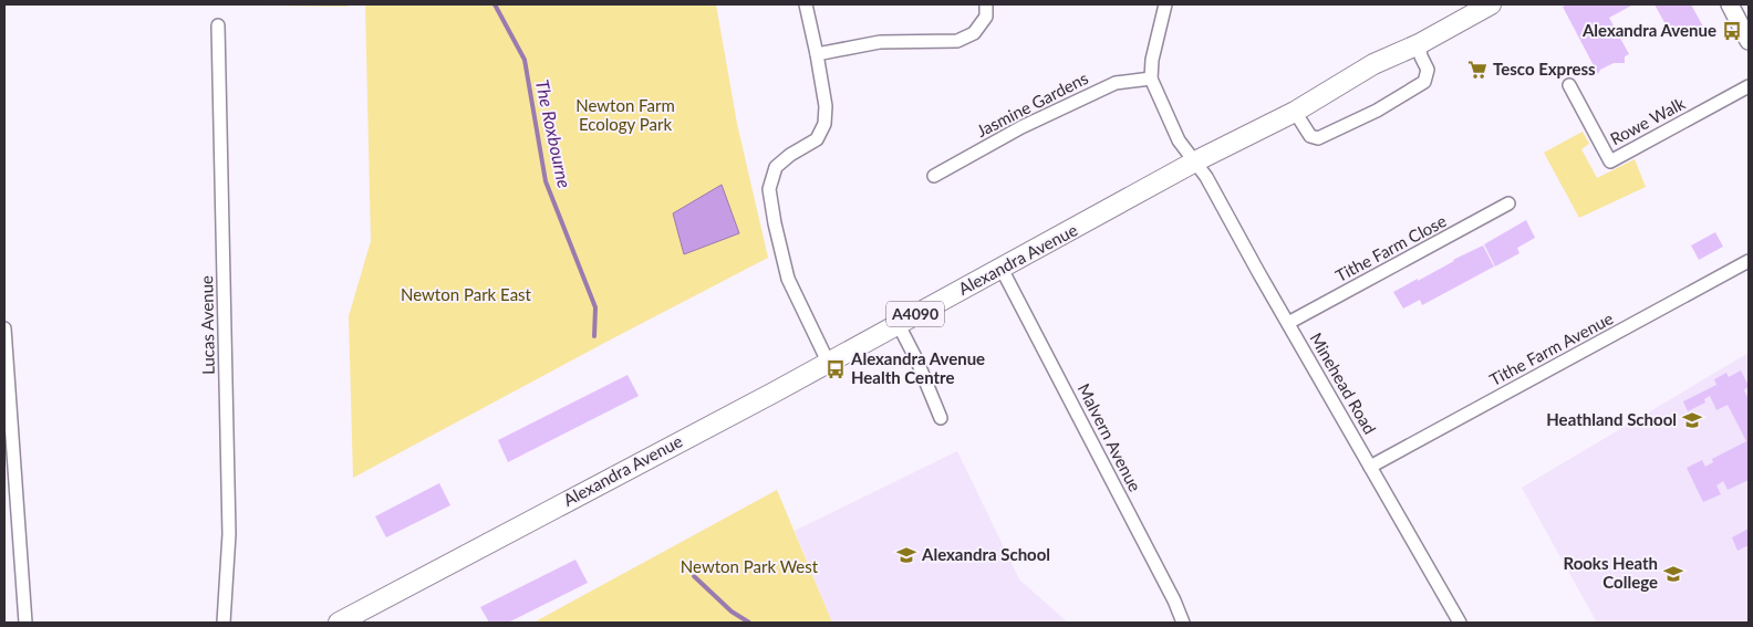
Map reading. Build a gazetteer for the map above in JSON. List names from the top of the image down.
{
  "streets": {
    "main road": ["Alexandra Avenue", "A4090"],
    "street": [
      "Jasmine Gardens",
      "Rowe Walk",
      "Tithe Farm Close",
      "Lucas Avenue",
      "Tithe Farm Avenue",
      "Minehead Road",
      "Malvern Avenue"
    ]
  },
  "crossings": [
    ["Jasmine Gardens", "Minehead Road"],
    ["Tithe Farm Close", "Minehead Road"],
    ["Alexandra Avenue", "Minehead Road"],
    ["Alexandra Avenue", "Malvern Avenue"],
    ["Tithe Farm Avenue", "Minehead Road"]
  ],
  "water": ["The Roxbourne"],
  "parks": ["Newton Farm Ecology Park", "Newton Park East", "Newton Park West"],
  "places": {
    "bus stop": ["Alexandra Avenue", "Alexandra Avenue Health Centre"],
    "supermarket": ["Tesco Express"],
    "school or university": ["Heathland School", "Alexandra School", "Rooks Heath College"]
  }
}
